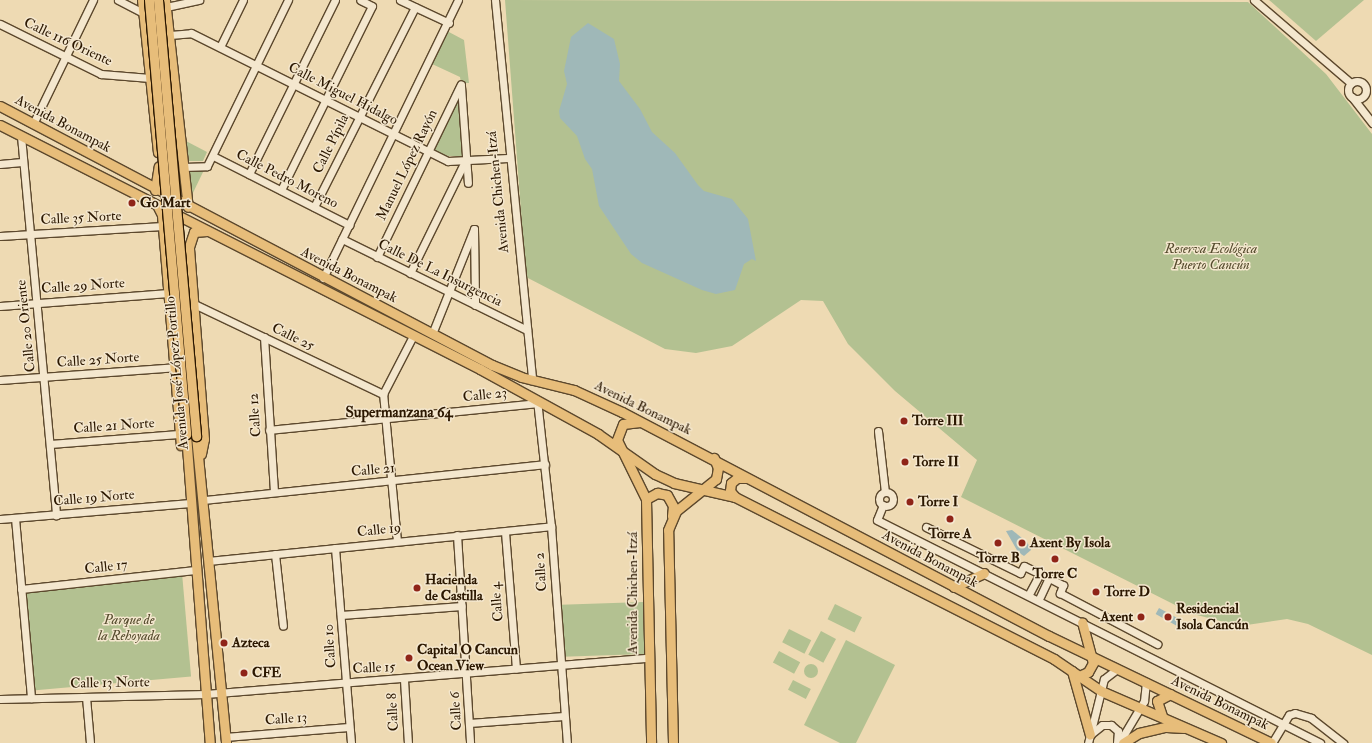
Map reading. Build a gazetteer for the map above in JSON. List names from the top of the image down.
{
  "streets": {
    "main road": ["Avenida Bonampak", "Avenida Chichen-Itzá", "Avenida José López Portillo"],
    "street": [
      "Calle 116 Oriente",
      "Calle Miguel Hidalgo",
      "Calle Pípila",
      "Manuel López Rayón",
      "Calle Pedro Moreno",
      "Calle 35 Norte",
      "Calle De La Insurgencia",
      "Calle 29 Norte",
      "Calle 20 Oriente",
      "Calle 25",
      "Calle 25 Norte",
      "Calle 23",
      "Calle 12",
      "Calle 21 Norte",
      "Calle 21",
      "Calle 19 Norte",
      "Calle 19",
      "Calle 17",
      "Calle 2",
      "Calle 4",
      "Calle 10",
      "Calle 15",
      "Calle 13 Norte",
      "Calle 6",
      "Calle 8",
      "Calle 13"
    ]
  },
  "crossings": [
    ["Calle Miguel Hidalgo", "Calle Pípila"],
    ["Calle Miguel Hidalgo", "Manuel López Rayón"],
    ["Calle Miguel Hidalgo", "Avenida Chichen-Itzá"],
    ["Avenida Bonampak", "Avenida Chichen-Itzá"],
    ["Avenida Bonampak", "Calle 20 Oriente"],
    ["Avenida Bonampak", "Calle 23"],
    ["Avenida Bonampak", "Calle 2"],
    ["Calle Pípila", "Calle Pedro Moreno"],
    ["Manuel López Rayón", "Calle De La Insurgencia"],
    ["Avenida Chichen-Itzá", "Calle De La Insurgencia"],
    ["Avenida Chichen-Itzá", "Calle 15"],
    ["Calle 35 Norte", "Calle 20 Oriente"],
    ["Calle 29 Norte", "Calle 20 Oriente"],
    ["Calle 20 Oriente", "Calle 25 Norte"],
    ["Calle 20 Oriente", "Calle 21 Norte"],
    ["Calle 20 Oriente", "Calle 19 Norte"],
    ["Calle 25", "Calle 12"],
    ["Avenida José López Portillo", "Calle 21 Norte"],
    ["Avenida José López Portillo", "Calle 21"],
    ["Avenida José López Portillo", "Calle 19 Norte"],
    ["Avenida José López Portillo", "Calle 19"],
    ["Avenida José López Portillo", "Calle 17"],
    ["Avenida José López Portillo", "Calle 15"],
    ["Avenida José López Portillo", "Calle 13 Norte"],
    ["Avenida José López Portillo", "Calle 13"],
    ["Calle 23", "Calle 12"],
    ["Calle 23", "Calle 2"],
    ["Calle 12", "Calle 21"],
    ["Calle 21", "Calle 2"],
    ["Calle 19", "Calle 2"],
    ["Calle 19", "Calle 4"],
    ["Calle 19", "Calle 10"],
    ["Calle 19", "Calle 6"],
    ["Calle 2", "Calle 15"],
    ["Calle 4", "Calle 15"],
    ["Calle 10", "Calle 15"],
    ["Calle 10", "Calle 13"],
    ["Calle 15", "Calle 13 Norte"],
    ["Calle 15", "Calle 6"],
    ["Calle 15", "Calle 8"]
  ],
  "districts": ["Supermanzana 64"],
  "parks": ["Reserva Ecológica Puerto Cancún", "Parque de la Rehoyada"],
  "places": [
    "Go Mart",
    "Torre III",
    "Torre II",
    "Torre I",
    "Torre A",
    "Torre B",
    "Axent By Isola",
    "Torre C",
    "Hacienda de Castilla",
    "Torre D",
    "Axent",
    "Residencial Isola Cancún",
    "Azteca",
    "Capital O Cancun Ocean View",
    "CFE"
  ]
}
